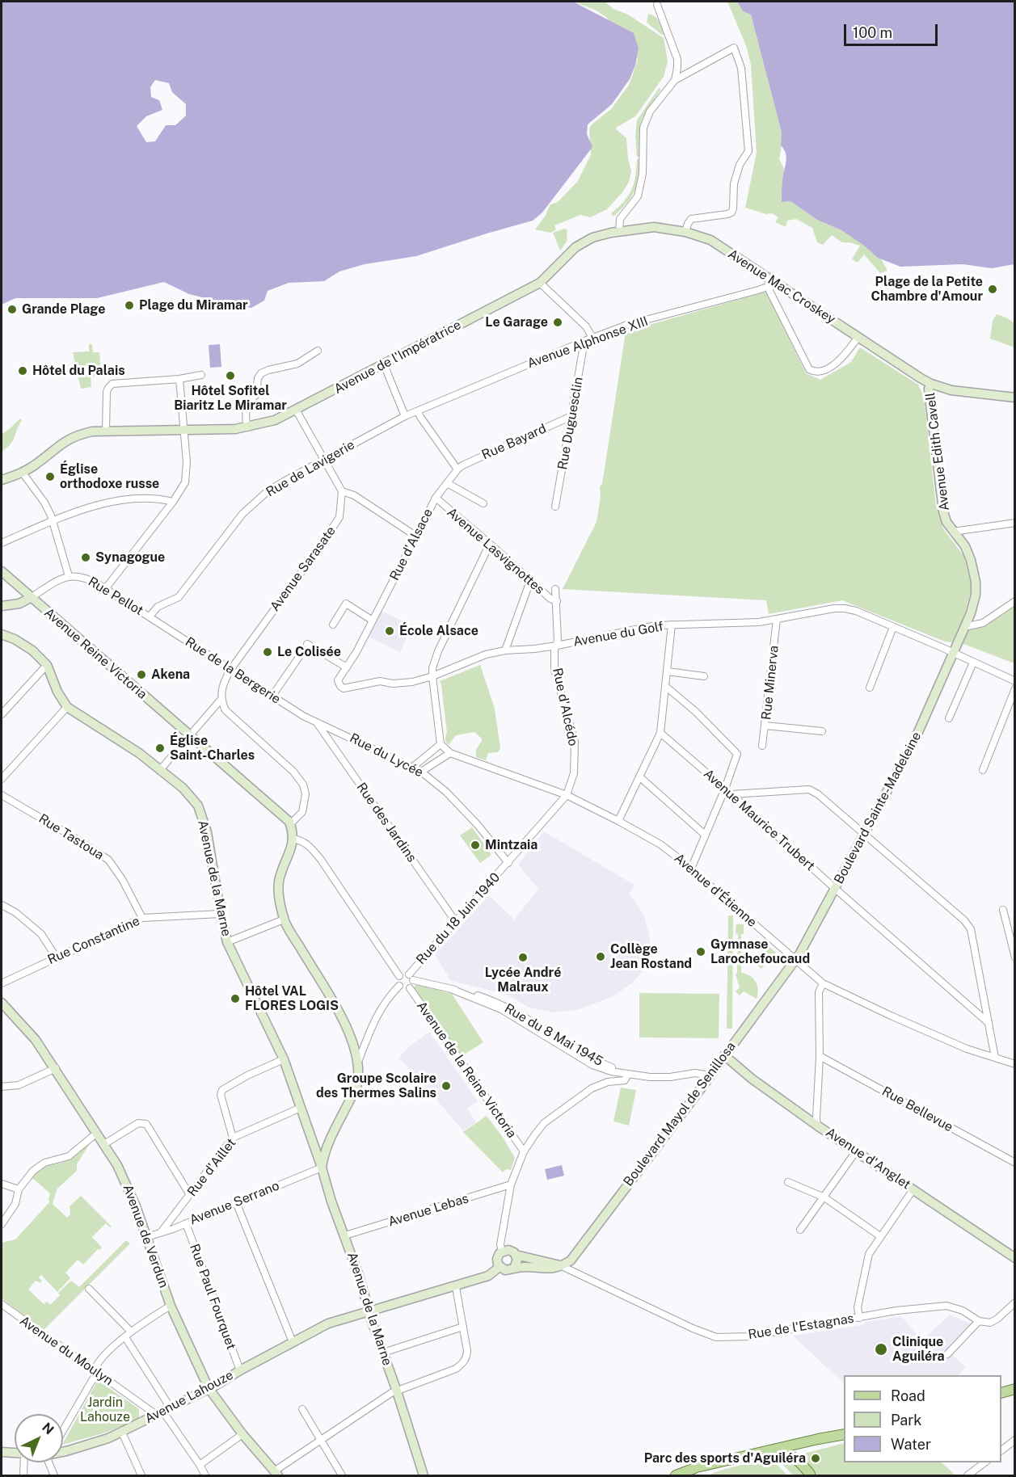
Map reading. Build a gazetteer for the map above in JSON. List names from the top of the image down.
{
  "streets": {
    "main road": [
      "Avenue Mac Croskey",
      "Avenue de l'Impératrice",
      "Avenue Edith Cavell",
      "Avenue Reine Victoria",
      "Boulevard Sainte-Madeleine",
      "Avenue de la Marne",
      "Boulevard Mayol de Senillosa",
      "Avenue d'Anglet",
      "Avenue de Verdun",
      "Avenue Lahouze"
    ],
    "street": [
      "Avenue Alphonse XIII",
      "Rue Duguesclin",
      "Rue Bayard",
      "Rue de Lavigerie",
      "Rue d'Alsace",
      "Avenue Lasvignottes",
      "Avenue Sarasate",
      "Rue Pellot",
      "Avenue du Golf",
      "Rue de la Bergerie",
      "Rue Minerva",
      "Rue d'Alcédo",
      "Rue du Lycée",
      "Avenue Maurice Trubert",
      "Rue des Jardins",
      "Rue Tastoua",
      "Avenue d'Étienne",
      "Rue du 18 Juin 1940",
      "Rue Constantine",
      "Rue du 8 Mai 1945",
      "Avenue de la Reine Victoria",
      "Rue Bellevue",
      "Rue d'Aillet",
      "Avenue Serrano",
      "Avenue Lebas",
      "Rue Paul Fourquet",
      "Rue de l'Estagnas",
      "Avenue du Moulyn"
    ]
  },
  "crossings": [
    ["Avenue Mac Croskey", "Avenue Alphonse XIII"],
    ["Avenue Mac Croskey", "Avenue de l'Impératrice"],
    ["Avenue Mac Croskey", "Avenue Edith Cavell"],
    ["Avenue Alphonse XIII", "Rue Duguesclin"],
    ["Avenue Alphonse XIII", "Rue de Lavigerie"],
    ["Rue Duguesclin", "Rue Bayard"],
    ["Rue Bayard", "Rue d'Alsace"],
    ["Avenue Edith Cavell", "Avenue du Golf"],
    ["Avenue Edith Cavell", "Boulevard Sainte-Madeleine"],
    ["Rue de Lavigerie", "Rue Pellot"],
    ["Rue de Lavigerie", "Rue de la Bergerie"],
    ["Rue d'Alsace", "Avenue Lasvignottes"],
    ["Rue d'Alsace", "Avenue du Golf"],
    ["Avenue Sarasate", "Rue de la Bergerie"],
    ["Rue Pellot", "Rue de la Bergerie"],
    ["Avenue du Golf", "Rue Minerva"],
    ["Avenue du Golf", "Rue d'Alcédo"],
    ["Avenue du Golf", "Boulevard Sainte-Madeleine"],
    ["Rue de la Bergerie", "Rue du Lycée"],
    ["Rue de la Bergerie", "Rue des Jardins"],
    ["Rue d'Alcédo", "Rue du Lycée"],
    ["Rue d'Alcédo", "Avenue d'Étienne"],
    ["Rue d'Alcédo", "Rue du 18 Juin 1940"],
    ["Rue du Lycée", "Rue des Jardins"],
    ["Rue du Lycée", "Rue du 18 Juin 1940"],
    ["Boulevard Sainte-Madeleine", "Avenue Maurice Trubert"],
    ["Boulevard Sainte-Madeleine", "Avenue d'Étienne"],
    ["Boulevard Sainte-Madeleine", "Boulevard Mayol de Senillosa"],
    ["Rue des Jardins", "Rue du 18 Juin 1940"],
    ["Rue Tastoua", "Rue Constantine"],
    ["Avenue de la Marne", "Rue Constantine"],
    ["Avenue de la Marne", "Rue d'Aillet"],
    ["Avenue de la Marne", "Avenue Serrano"],
    ["Avenue de la Marne", "Avenue Lebas"],
    ["Avenue de la Marne", "Avenue Lahouze"],
    ["Avenue d'Étienne", "Boulevard Mayol de Senillosa"],
    ["Rue du 18 Juin 1940", "Rue du 8 Mai 1945"],
    ["Rue du 18 Juin 1940", "Avenue de la Reine Victoria"],
    ["Rue du 8 Mai 1945", "Avenue de la Reine Victoria"],
    ["Rue du 8 Mai 1945", "Boulevard Mayol de Senillosa"],
    ["Boulevard Mayol de Senillosa", "Avenue d'Anglet"],
    ["Boulevard Mayol de Senillosa", "Rue de l'Estagnas"],
    ["Rue d'Aillet", "Avenue Serrano"],
    ["Avenue Serrano", "Avenue de Verdun"],
    ["Avenue Serrano", "Rue Paul Fourquet"],
    ["Avenue de Verdun", "Avenue Lahouze"],
    ["Rue Paul Fourquet", "Avenue Lahouze"],
    ["Avenue du Moulyn", "Avenue Lahouze"]
  ],
  "parks": ["Jardin Lahouze"],
  "places": [
    "Plage de la Petite Chambre d'Amour",
    "Plage du Miramar",
    "Grande Plage",
    "Le Garage",
    "Hôtel du Palais",
    "Hôtel Sofitel Biaritz Le Miramar",
    "Église orthodoxe russe",
    "Synagogue",
    "École Alsace",
    "Le Colisée",
    "Akena",
    "Église Saint-Charles",
    "Mintzaia",
    "Gymnase Larochefoucaud",
    "Collège Jean Rostand",
    "Lycée André Malraux",
    "Hôtel VAL FLORES LOGIS",
    "Groupe Scolaire des Thermes Salins",
    "Clinique Aguiléra",
    "Parc des sports d'Aguiléra"
  ],
  "legend": ["Road", "Park", "Water"],
  "scale_bar": "100 m",
  "north": "top right"
}
